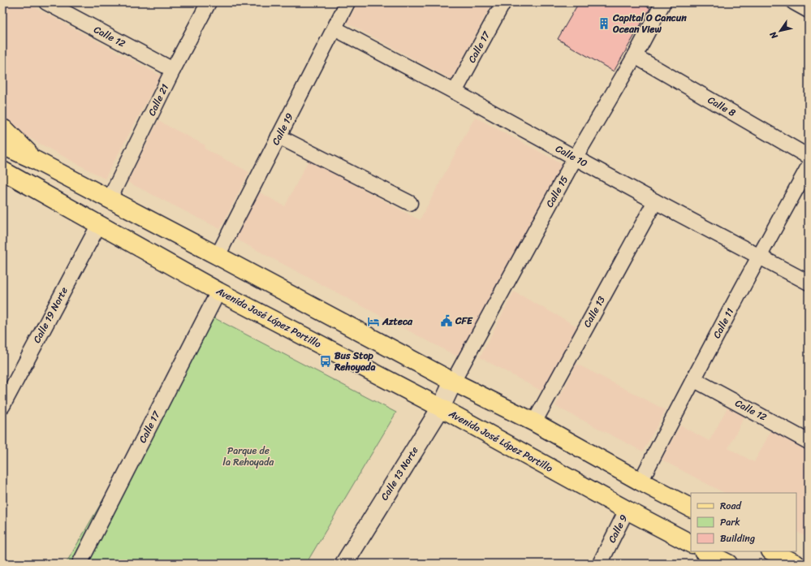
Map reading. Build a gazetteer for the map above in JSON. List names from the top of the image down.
{
  "streets": {
    "main road": ["Avenida José López Portillo"],
    "street": [
      "Calle 12",
      "Calle 17",
      "Calle 21",
      "Calle 8",
      "Calle 19",
      "Calle 10",
      "Calle 15",
      "Calle 13",
      "Calle 19 Norte",
      "Calle 11",
      "Calle 13 Norte",
      "Calle 9"
    ]
  },
  "crossings": [
    ["Calle 12", "Calle 21"],
    ["Calle 12", "Calle 11"],
    ["Calle 17", "Calle 10"],
    ["Calle 17", "Avenida José López Portillo"],
    ["Calle 8", "Calle 15"],
    ["Calle 19", "Calle 10"],
    ["Calle 10", "Calle 15"],
    ["Calle 10", "Calle 13"],
    ["Calle 10", "Calle 11"],
    ["Calle 15", "Calle 13 Norte"],
    ["Calle 19 Norte", "Avenida José López Portillo"],
    ["Avenida José López Portillo", "Calle 13 Norte"],
    ["Avenida José López Portillo", "Calle 9"]
  ],
  "parks": ["Parque de la Rehoyada"],
  "places": {
    "building": ["Capital O Cancun Ocean View"],
    "public building": ["CFE"],
    "hotel": ["Azteca"],
    "bus stop": ["Bus Stop Rehoyada"]
  },
  "legend": ["Road", "Park", "Building"],
  "north": "bottom left"
}
